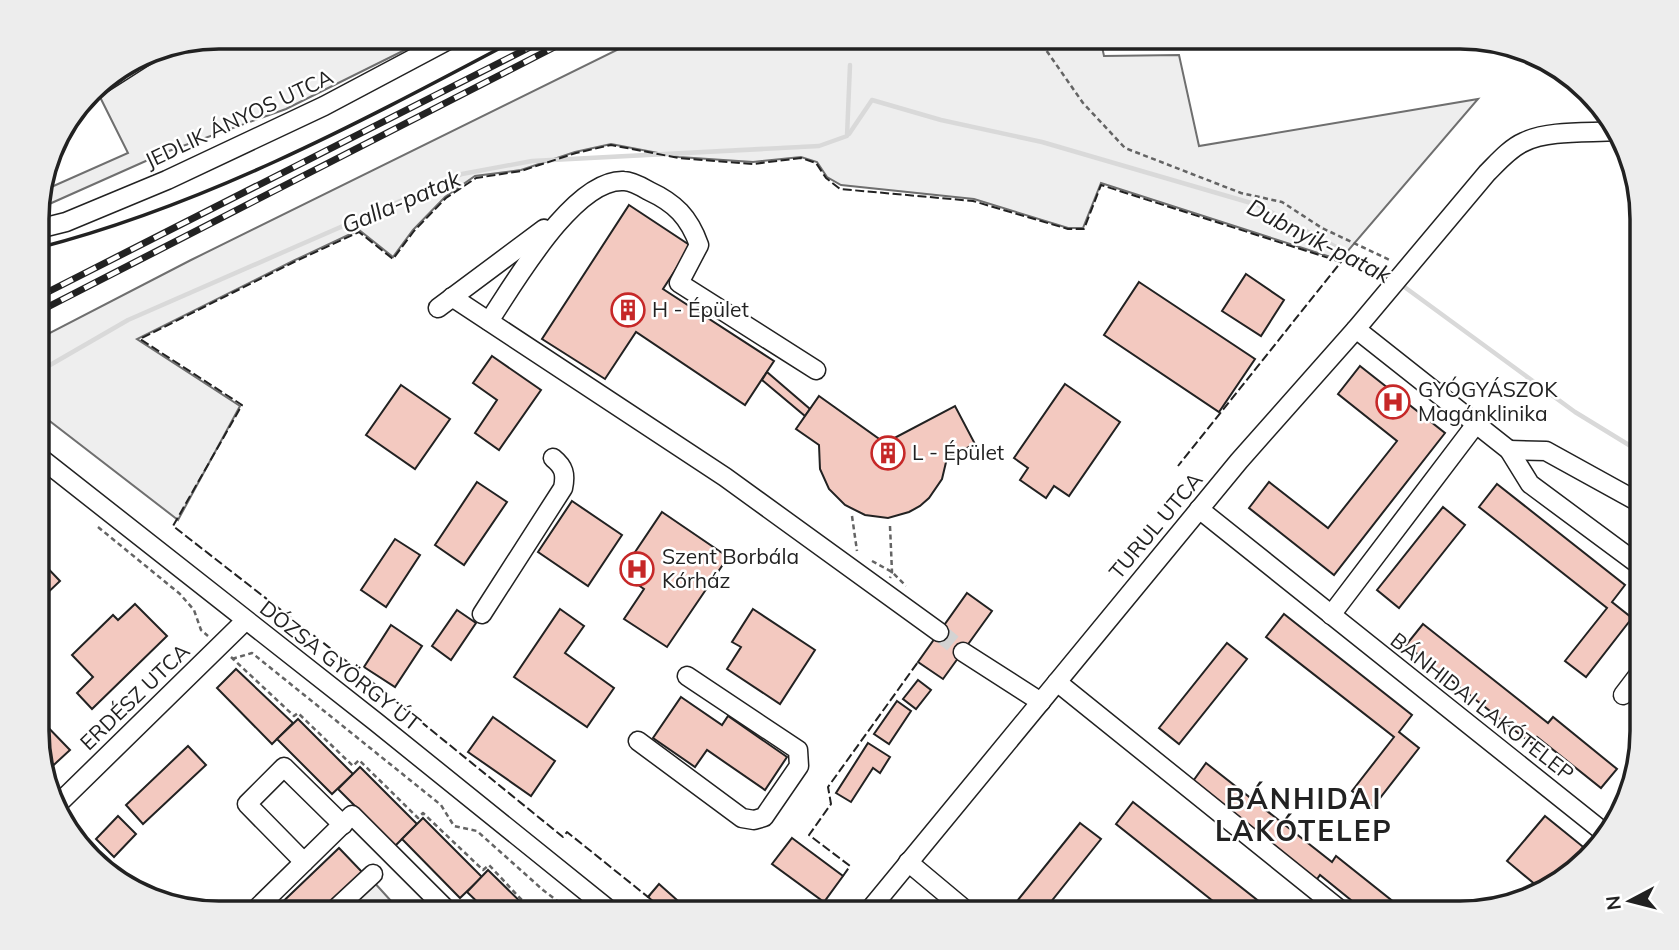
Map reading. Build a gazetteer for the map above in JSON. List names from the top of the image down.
{
  "streets": {
    "street": [
      "JEDLIK ÁNYOS UTCA",
      "TURUL UTCA",
      "DÓZSA GYÖRGY ÚT",
      "ERDÉSZ UTCA",
      "BÁNHIDAI LAKÓTELEP"
    ]
  },
  "crossings": [
    ["TURUL UTCA", "BÁNHIDAI LAKÓTELEP"],
    ["DÓZSA GYÖRGY ÚT", "ERDÉSZ UTCA"]
  ],
  "districts": ["BÁNHIDAI LAKÓTELEP"],
  "water": ["Galla-patak", "Dubnyik-patak"],
  "places": {
    "building": ["H - Épület", "L - Épület"],
    "hospital": ["GYÓGYÁSZOK Magánklinika", "Szent Borbála Kórház"]
  },
  "north": "left"
}
